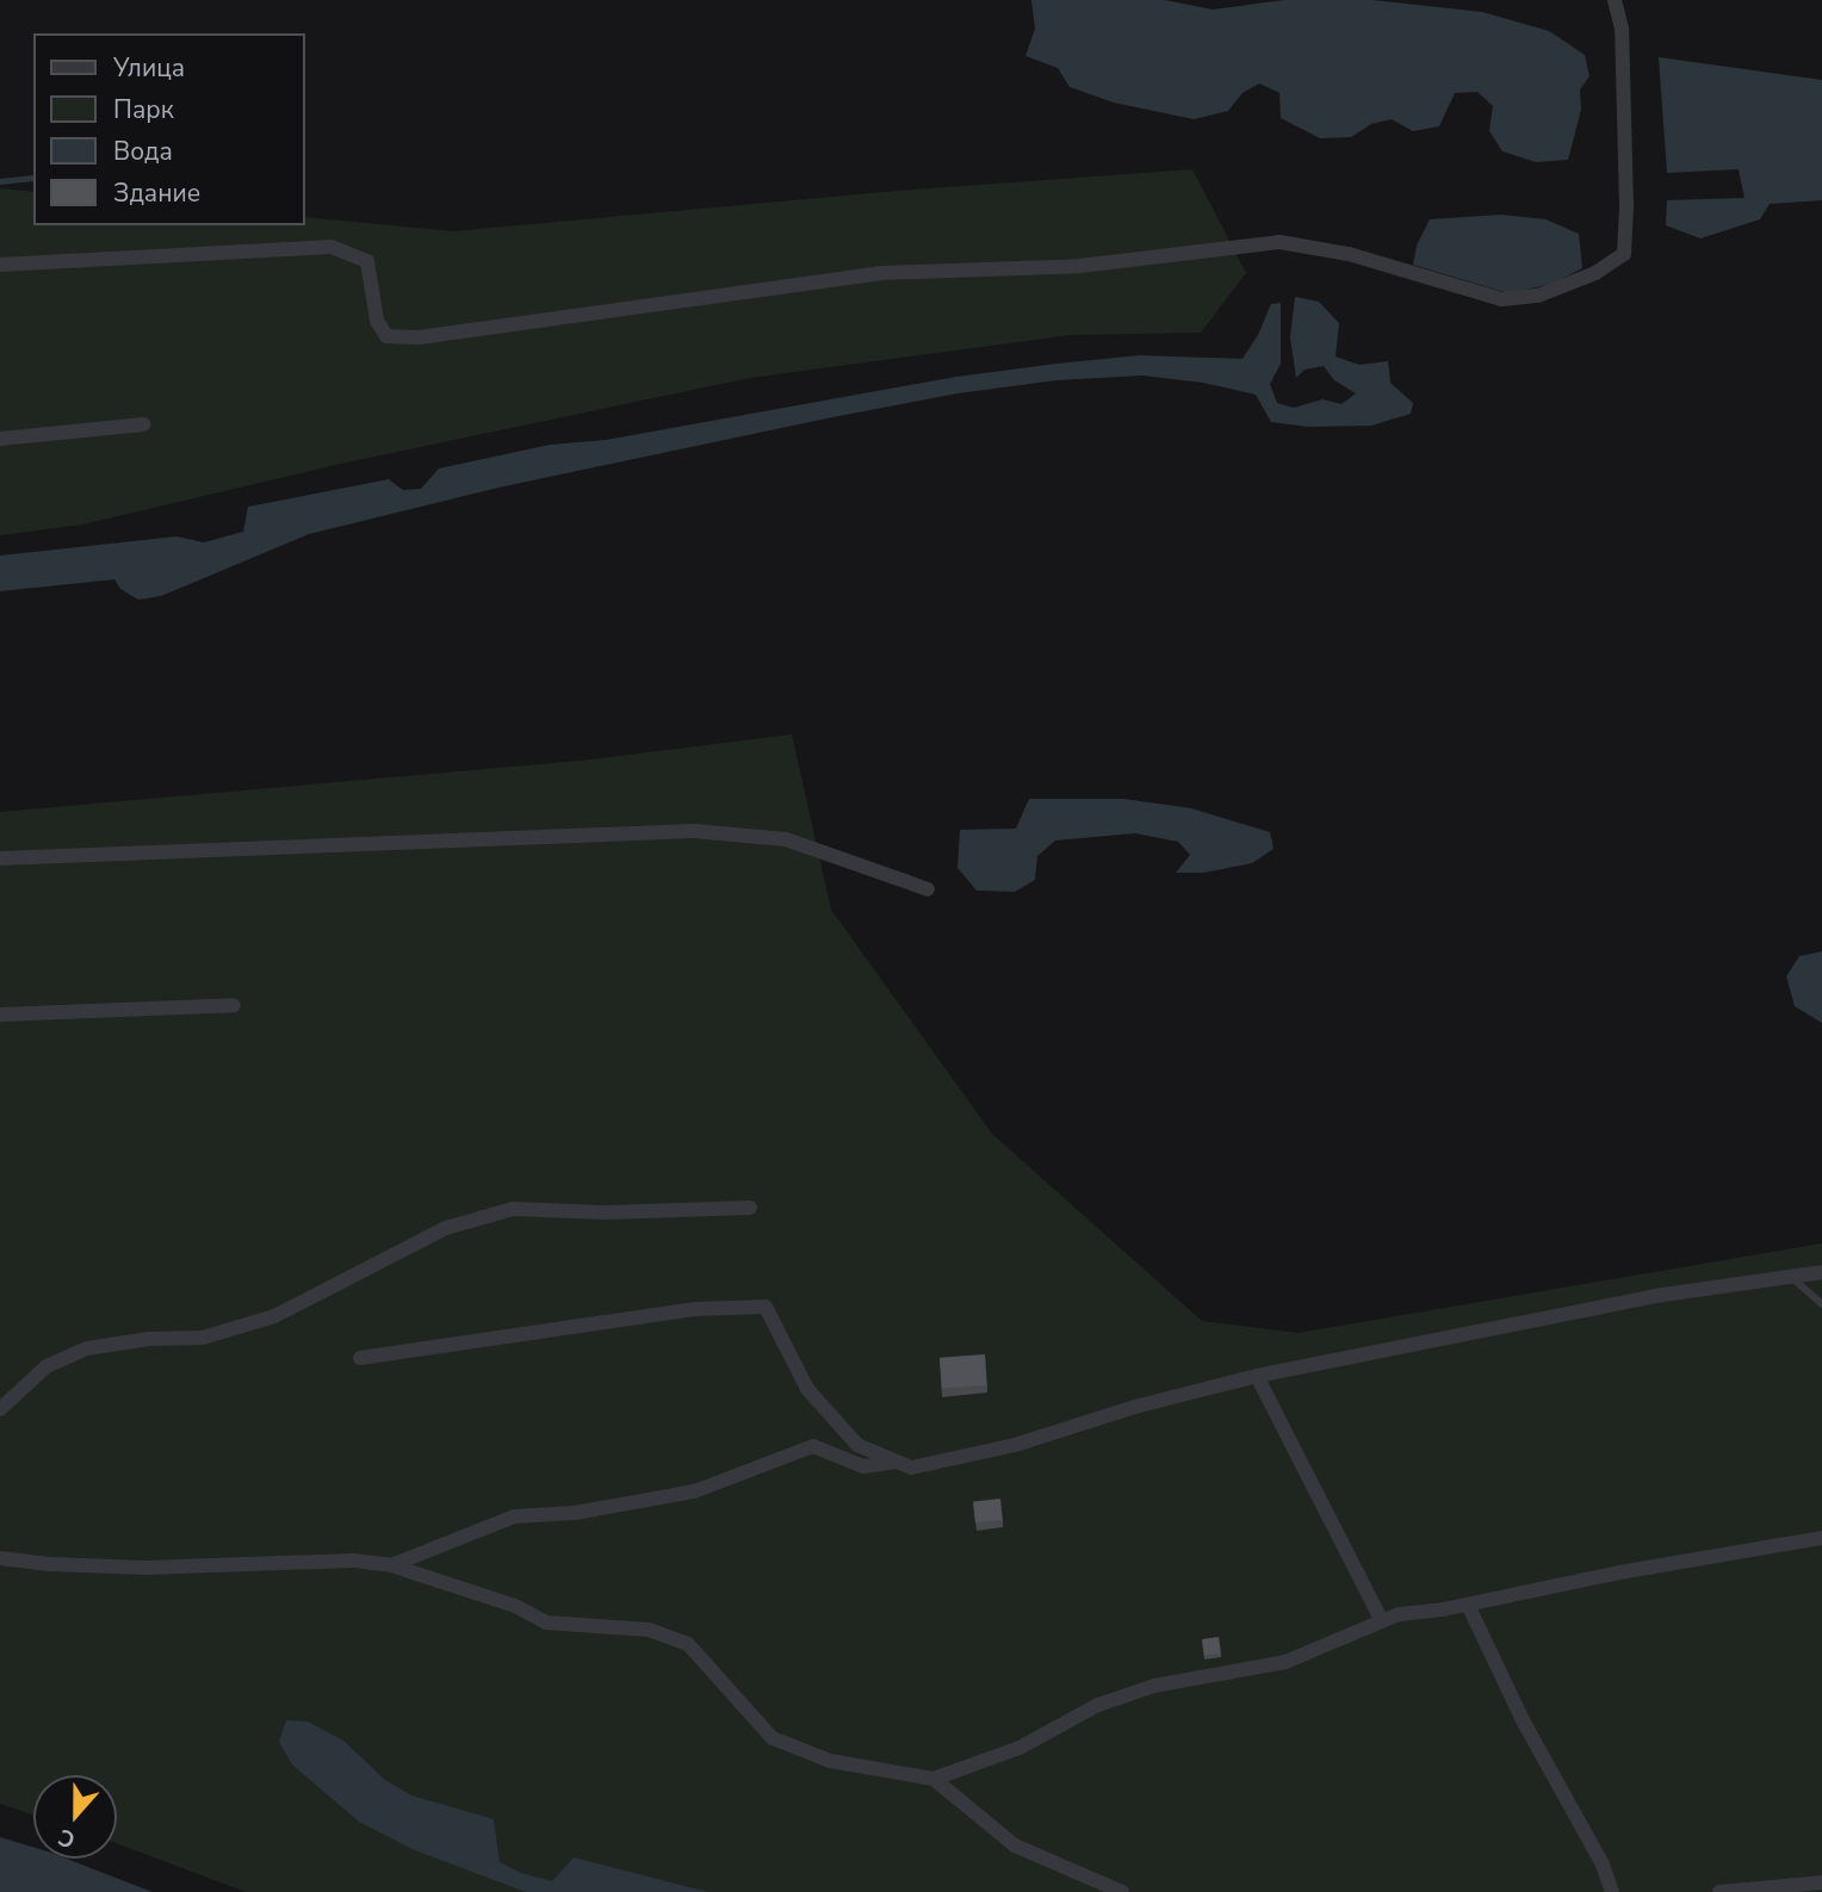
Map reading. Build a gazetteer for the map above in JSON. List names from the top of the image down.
{
  "legend": [
    "Улица",
    "Парк",
    "Вода",
    "Здание"
  ],
  "north": "bottom"
}
